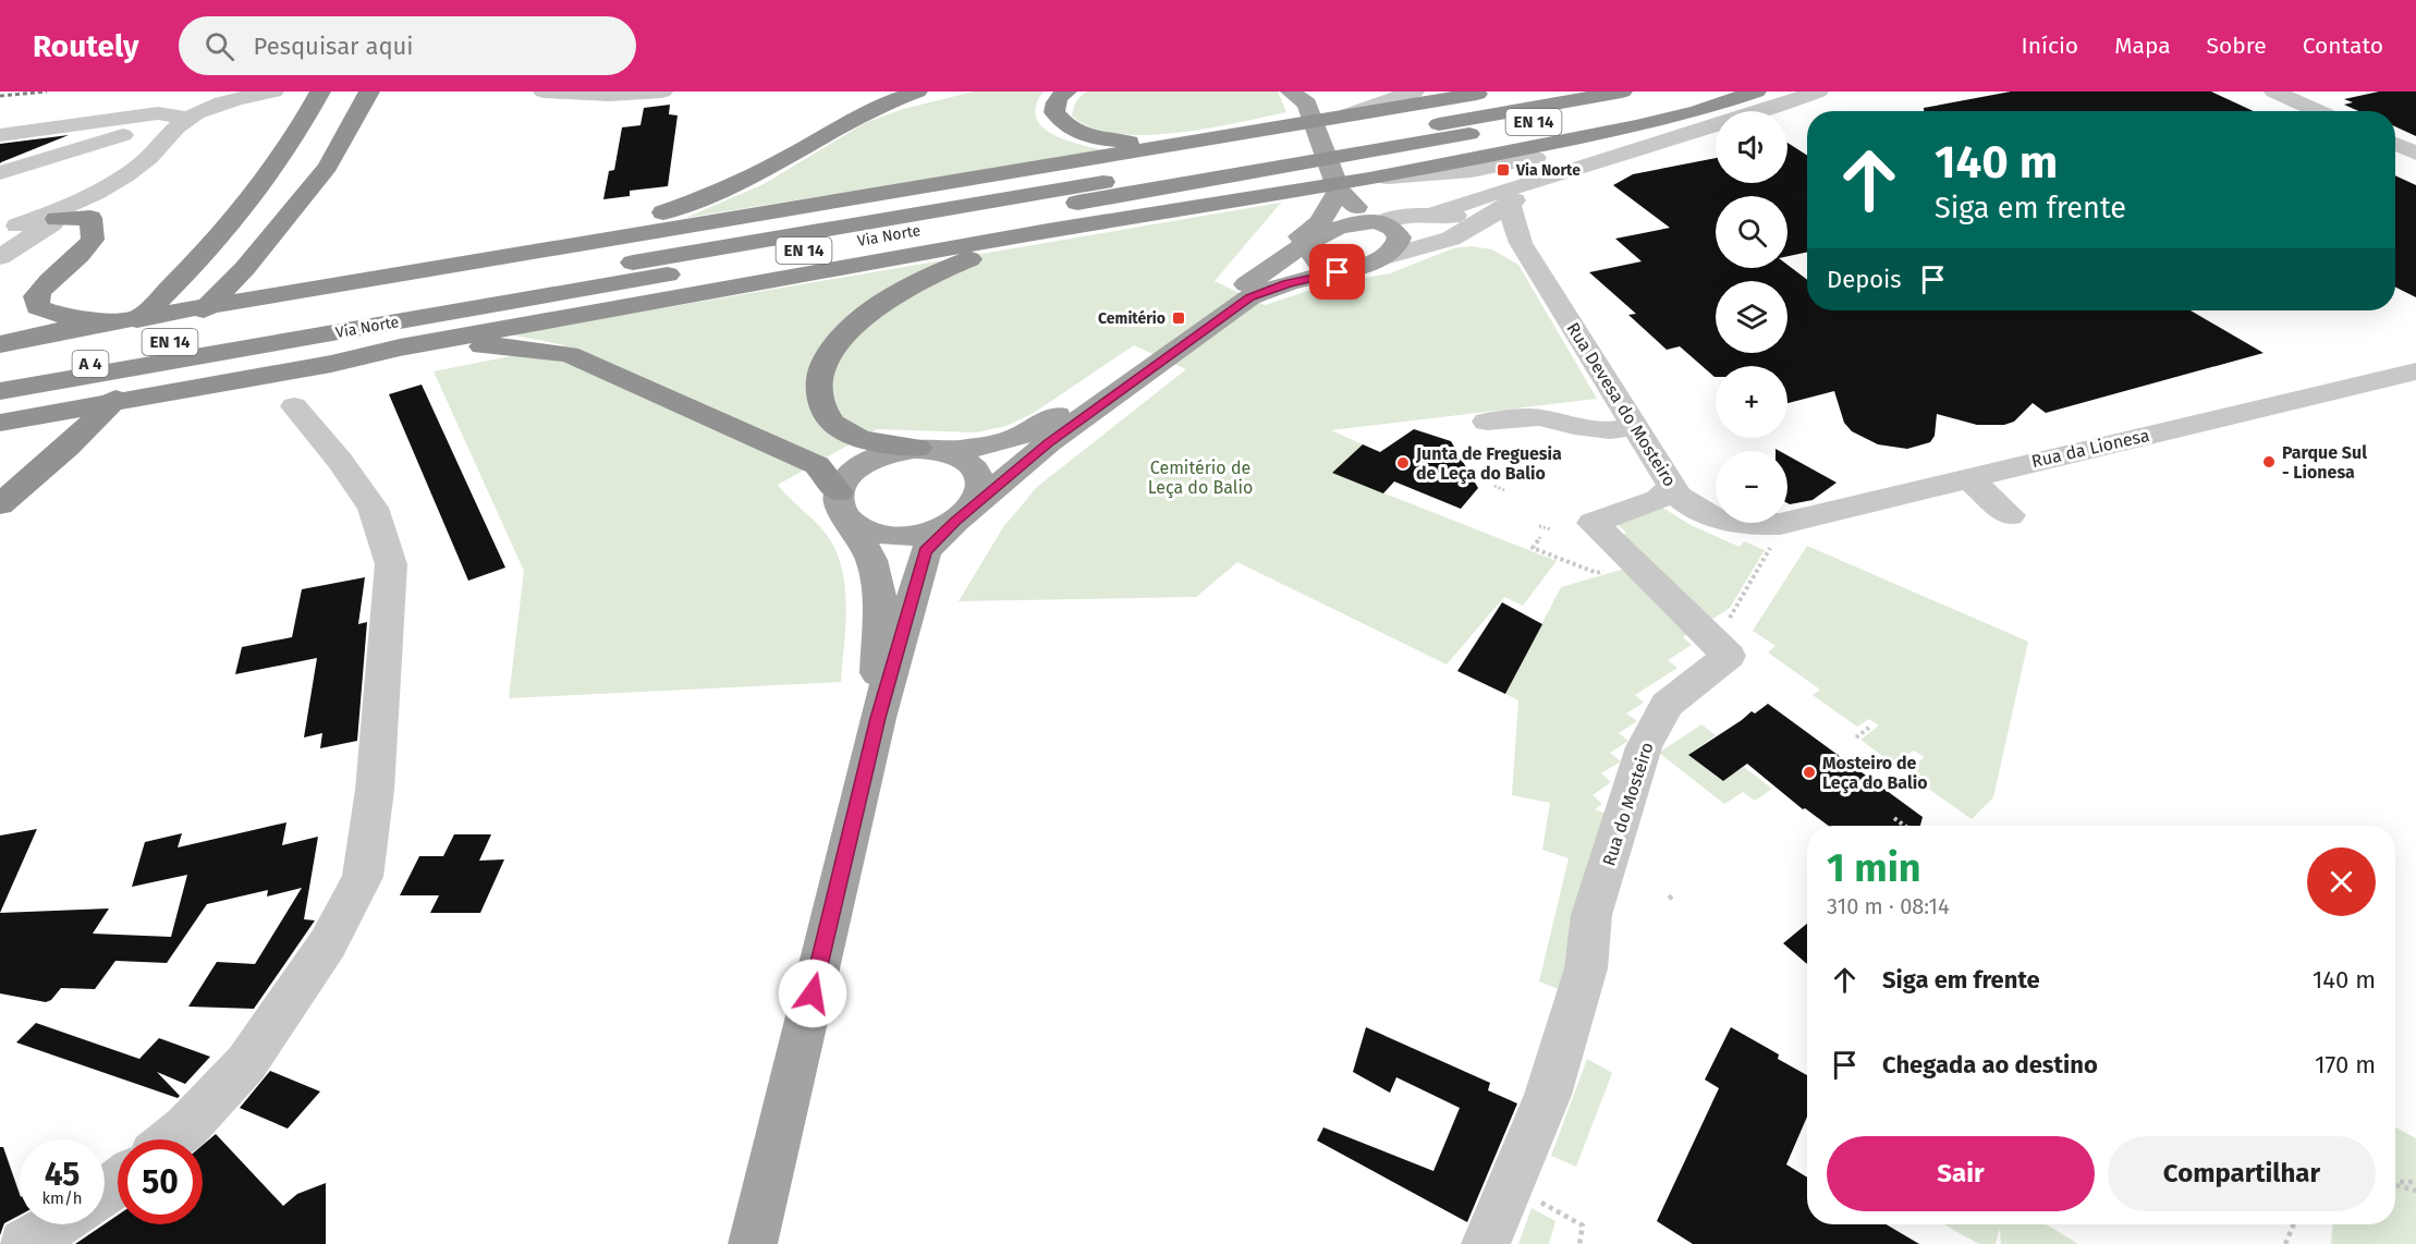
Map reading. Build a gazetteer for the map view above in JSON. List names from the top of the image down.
{
  "streets": {
    "highway": ["EN 14", "Via Norte", "A 4"],
    "street": ["Rua Devesa do Mosteiro", "Rua da Lionesa", "Rua do Mosteiro"]
  },
  "crossings": [
    ["Rua Devesa do Mosteiro", "Rua da Lionesa"],
    ["Rua Devesa do Mosteiro", "Rua do Mosteiro"]
  ],
  "parks": ["Cemitério de Leça do Balio"],
  "places": {
    "transit": ["Via Norte", "Cemitério"],
    "other": ["Parque Sul - Lionesa", "Junta de Freguesia de Leça do Balio", "Mosteiro de Leça do Balio"]
  },
  "page": {
    "header": "Routely",
    "search": "Pesquisar aqui",
    "nav": [
      "Início",
      "Mapa",
      "Sobre",
      "Contato"
    ],
    "map_buttons": ["+", "−"],
    "turn": ["140 m", "Siga em frente"],
    "then": "Depois",
    "heading": ["1 min", "310 m · 08:14"],
    "list": [
      {
        "name": "Siga em frente",
        "value": "140 m"
      },
      {
        "name": "Chegada ao destino",
        "value": "170 m"
      }
    ],
    "buttons": ["Sair", "Compartilhar"],
    "speed": "45 km/h",
    "limit": "50"
  }
}
